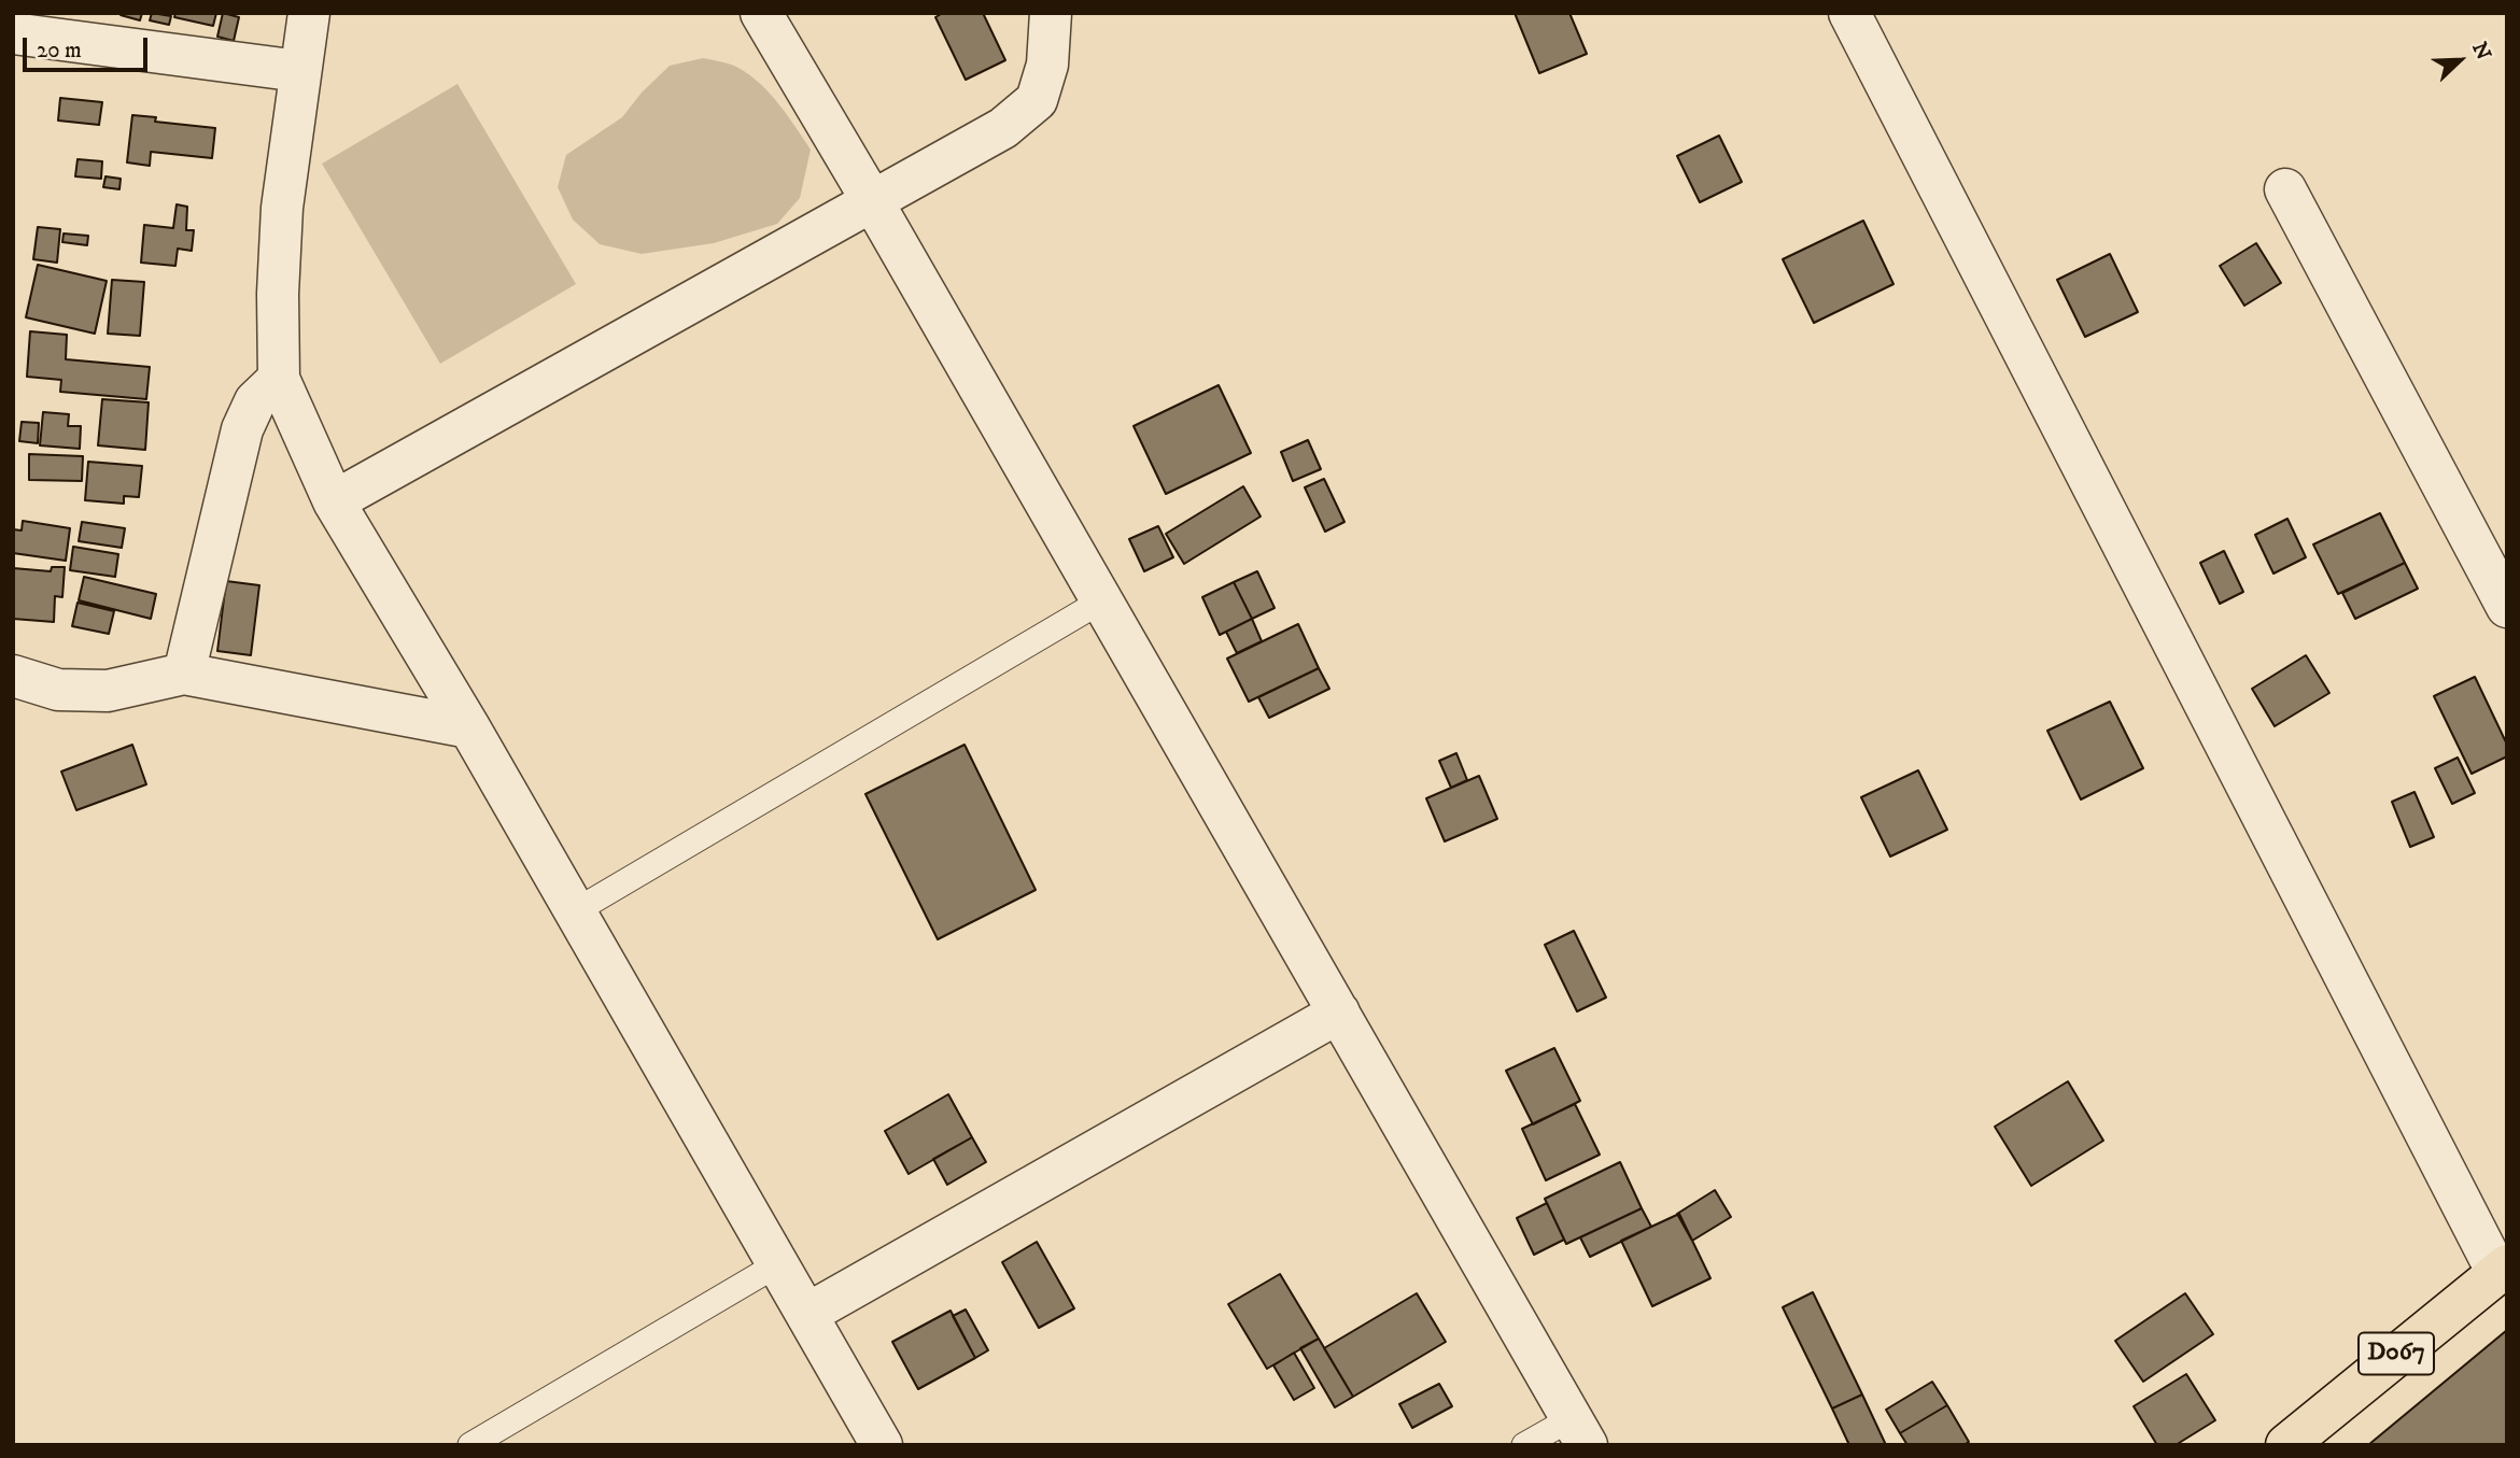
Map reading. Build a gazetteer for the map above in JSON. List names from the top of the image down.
{
  "streets": {
    "main road": ["D067"]
  },
  "scale_bar": "20 m",
  "north": "top right"
}
